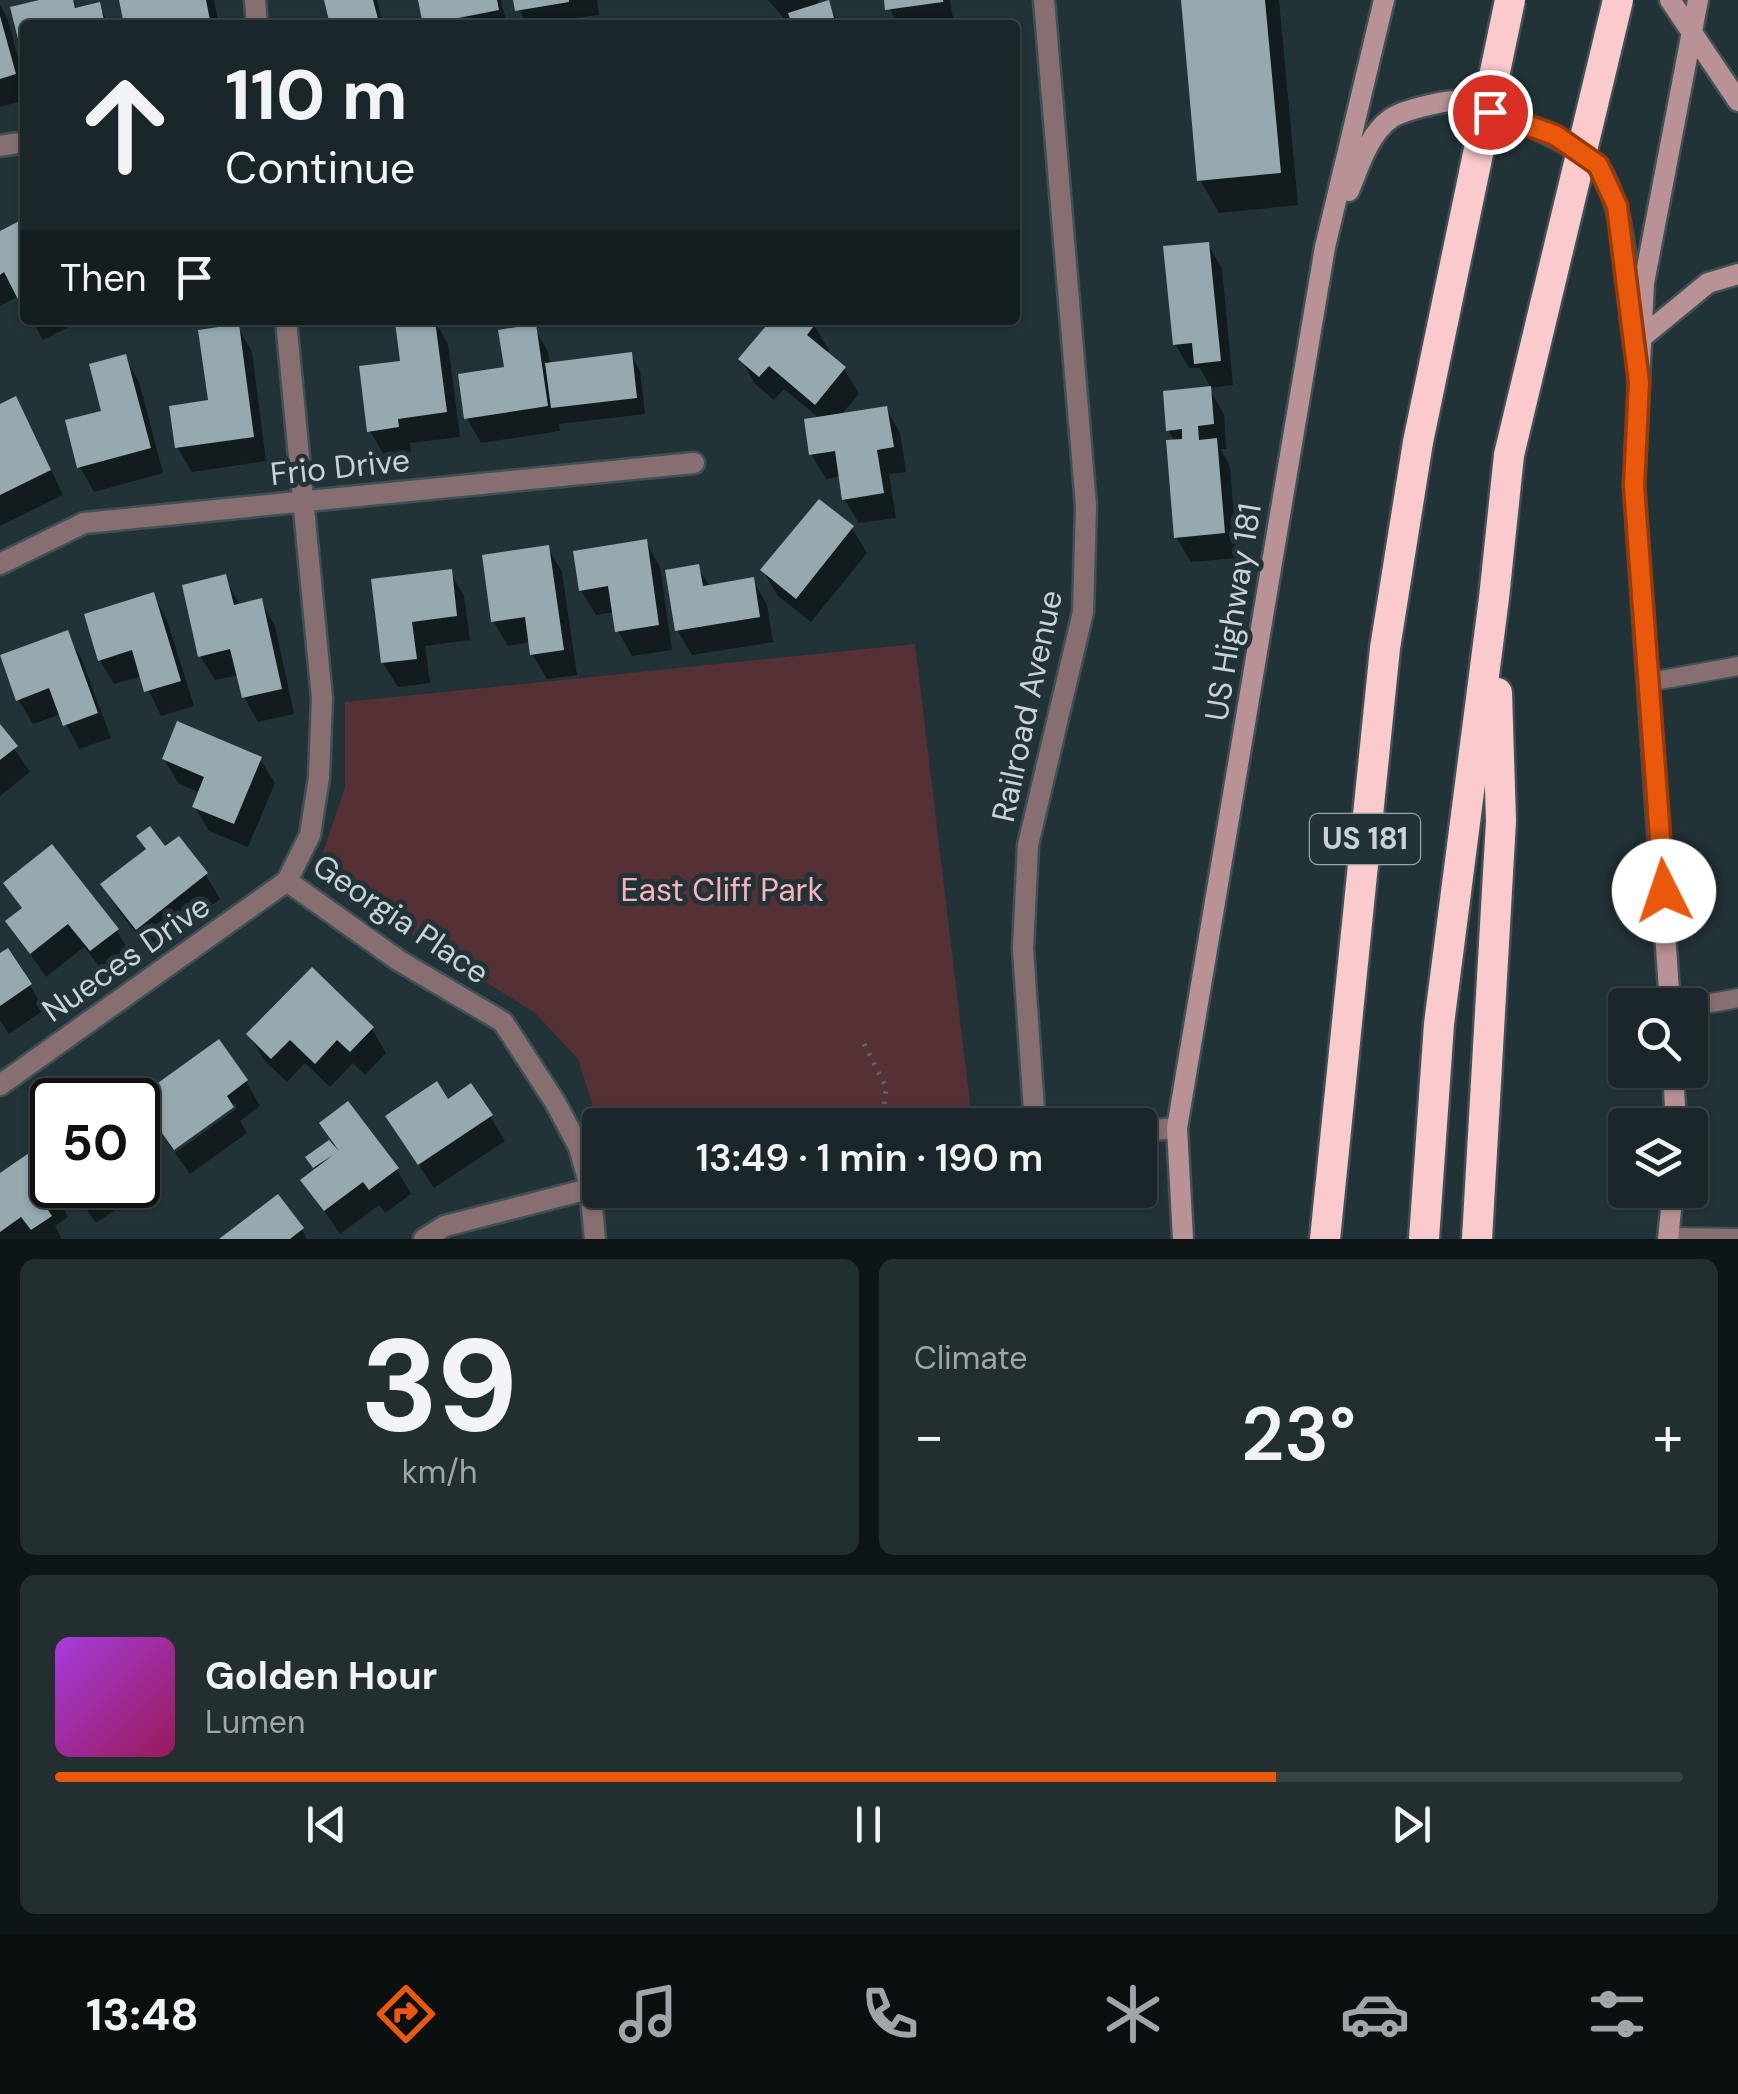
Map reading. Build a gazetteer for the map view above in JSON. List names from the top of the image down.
{
  "streets": {
    "highway": ["US 181"],
    "main road": ["US Highway 181"],
    "street": [
      "Frio Drive",
      "Railroad Avenue",
      "Georgia Place",
      "Nueces Drive"
    ]
  },
  "crossings": [
    ["Frio Drive", "Georgia Place"],
    ["Georgia Place", "Nueces Drive"]
  ],
  "parks": ["East Cliff Park"],
  "page": {
    "turn": ["110 m", "Continue"],
    "then": "Then",
    "limit": "50",
    "trip": "13:49 · 1 min · 190 m",
    "tile": [
      ["39", "km/h"],
      "Climate"
    ],
    "heat": ["−", "23°", "+"],
    "song": ["Golden Hour", "Lumen"],
    "tabs": "13:48"
  }
}
